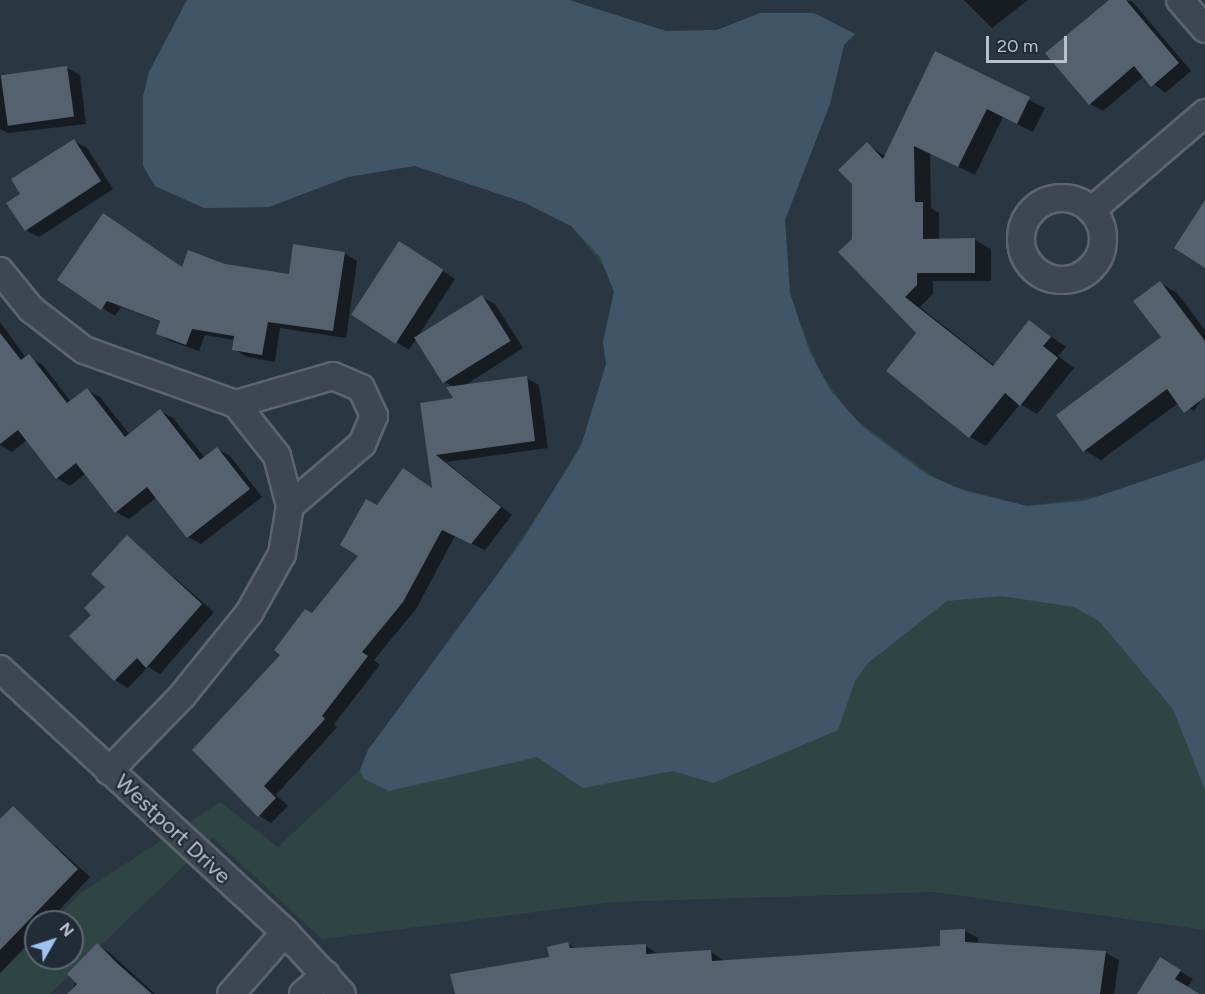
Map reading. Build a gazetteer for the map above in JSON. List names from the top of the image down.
{
  "streets": {
    "street": ["Westport Drive"]
  },
  "scale_bar": "20 m",
  "north": "top right"
}
